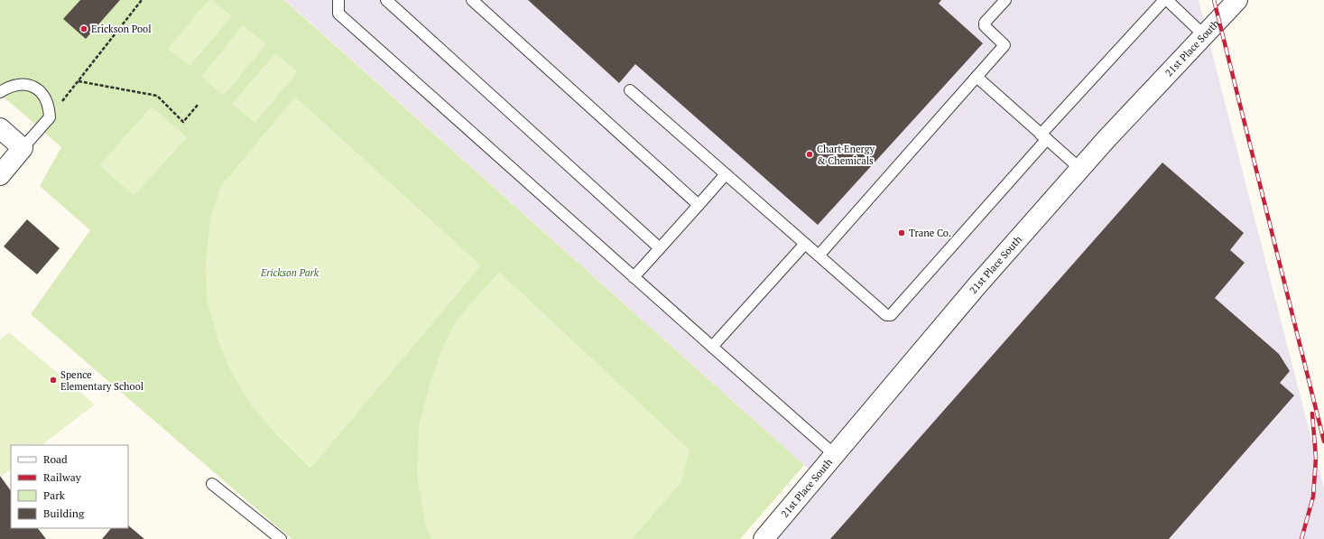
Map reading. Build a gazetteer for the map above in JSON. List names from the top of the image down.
{
  "streets": {
    "street": ["21st Place South"]
  },
  "parks": ["Erickson Park"],
  "places": [
    "Erickson Pool",
    "Chart Energy & Chemicals",
    "Trane Co.",
    "Spence Elementary School"
  ],
  "legend": [
    "Road",
    "Railway",
    "Park",
    "Building"
  ]
}
